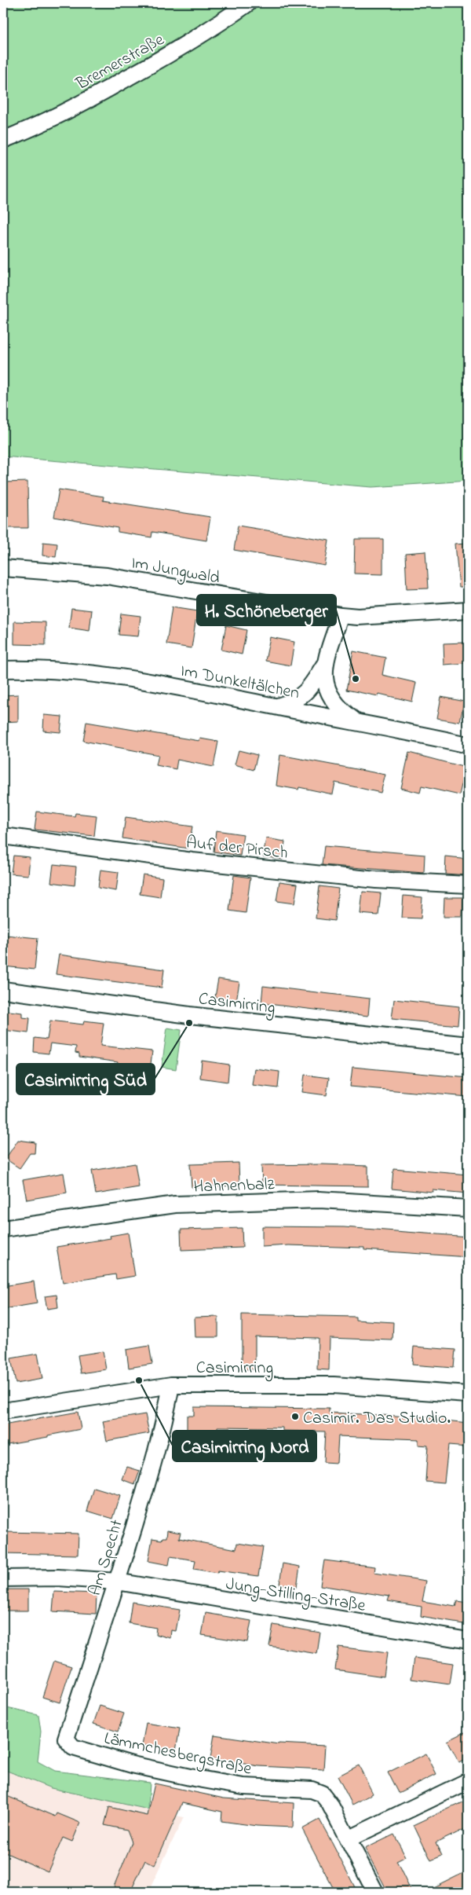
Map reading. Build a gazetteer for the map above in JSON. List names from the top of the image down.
{
  "streets": {
    "street": [
      "Bremerstraße",
      "Im Jungwald",
      "Im Dunkeltälchen",
      "Auf der Pirsch",
      "Casimirring",
      "Hahnenbalz",
      "Am Specht",
      "Jung-Stilling-Straße",
      "Lämmchesbergstraße"
    ]
  },
  "crossings": [
    ["Casimirring", "Am Specht"],
    ["Am Specht", "Jung-Stilling-Straße"],
    ["Am Specht", "Lämmchesbergstraße"]
  ],
  "places": [
    "H. Schöneberger",
    "Casimirring Süd",
    "Casimirring Nord",
    "Casimir. Das Studio."
  ]
}
